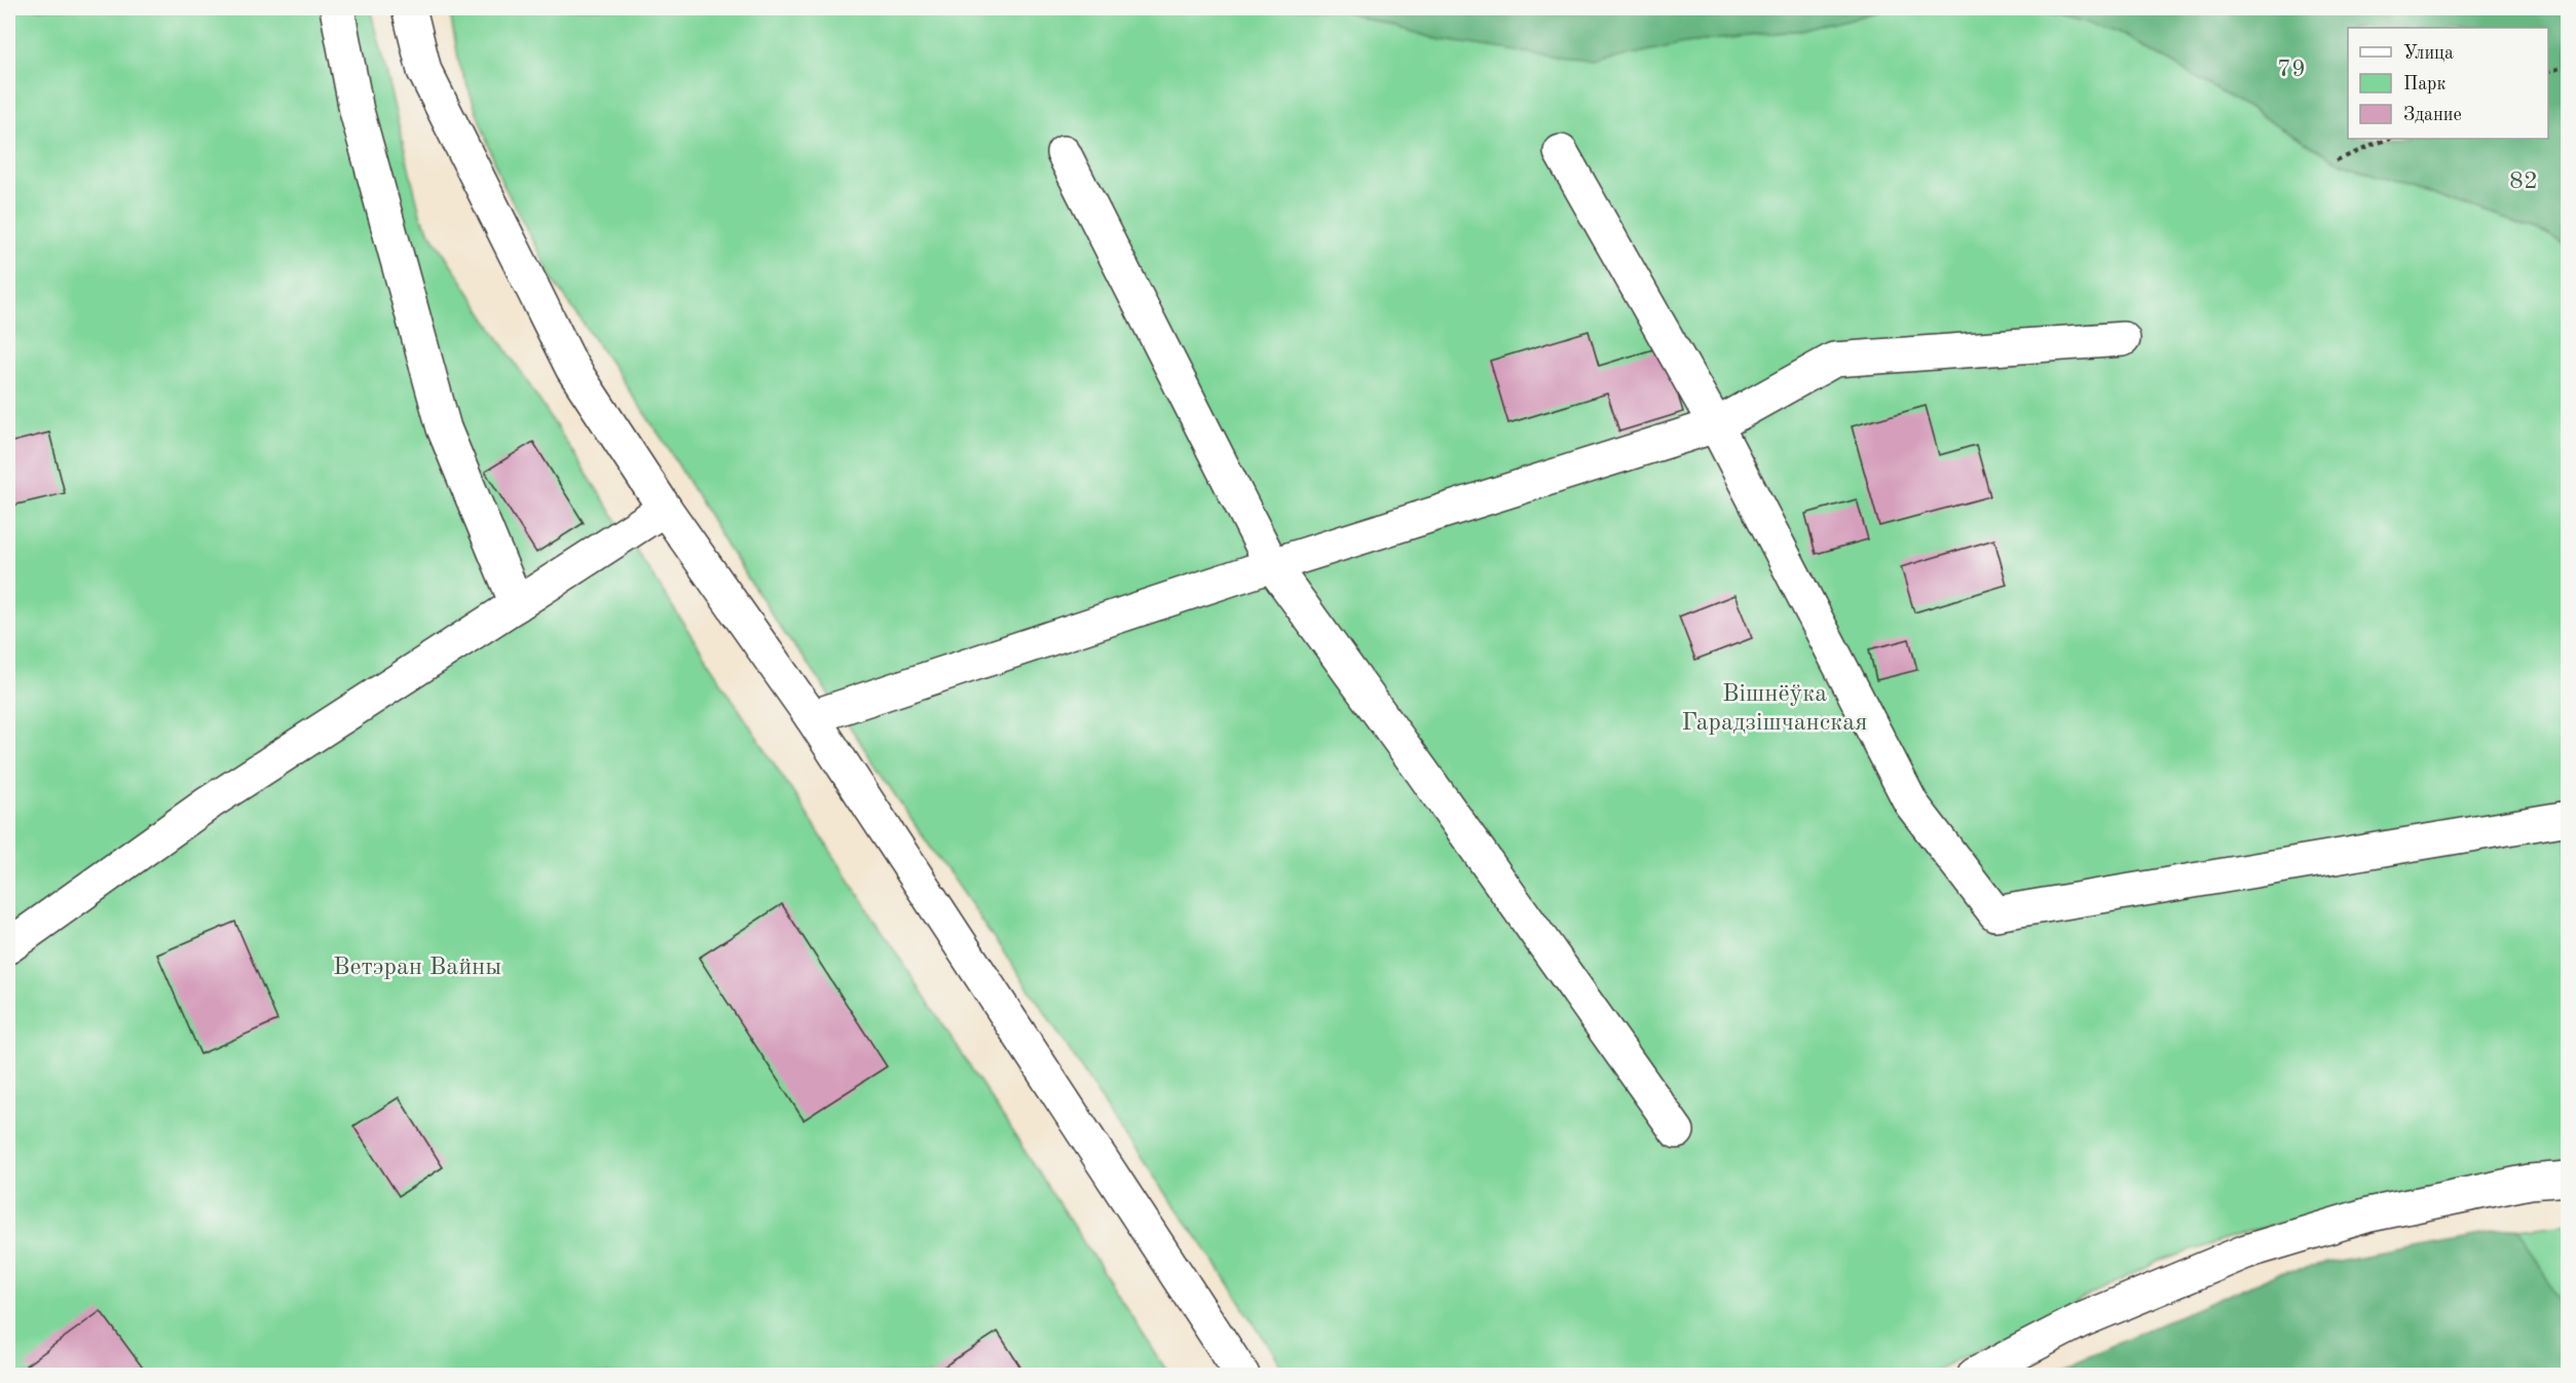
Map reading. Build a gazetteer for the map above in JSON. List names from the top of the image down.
{
  "parks": [
    "79",
    "82",
    "Вішнёўка Гарадзішчанская",
    "Ветэран Вайны"
  ],
  "legend": ["Улица", "Парк", "Здание"]
}
